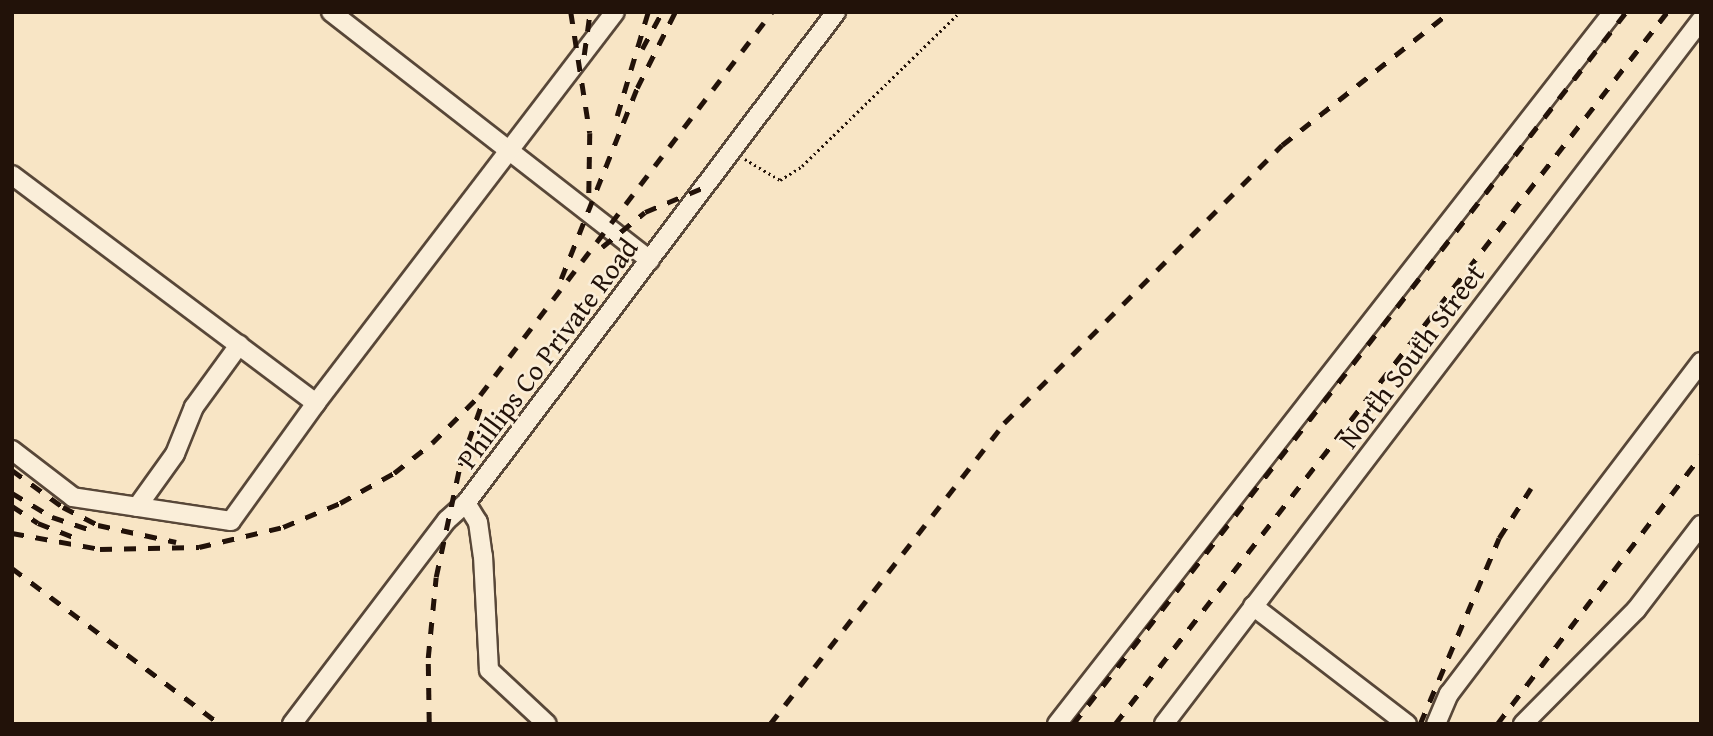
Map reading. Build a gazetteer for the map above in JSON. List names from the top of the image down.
{
  "streets": {
    "lane": ["Phillips Co Private Road", "North South Street"]
  }
}
